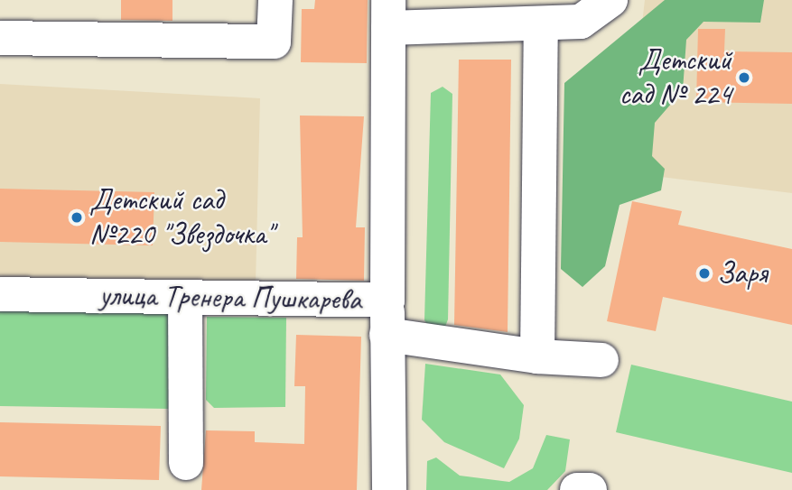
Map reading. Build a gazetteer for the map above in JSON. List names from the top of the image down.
{
  "streets": {
    "street": ["улица Тренера Пушкарева"]
  },
  "places": ["Детский сад № 224", "Детский сад №220 \"Звездочка\"", "Заря"]
}
